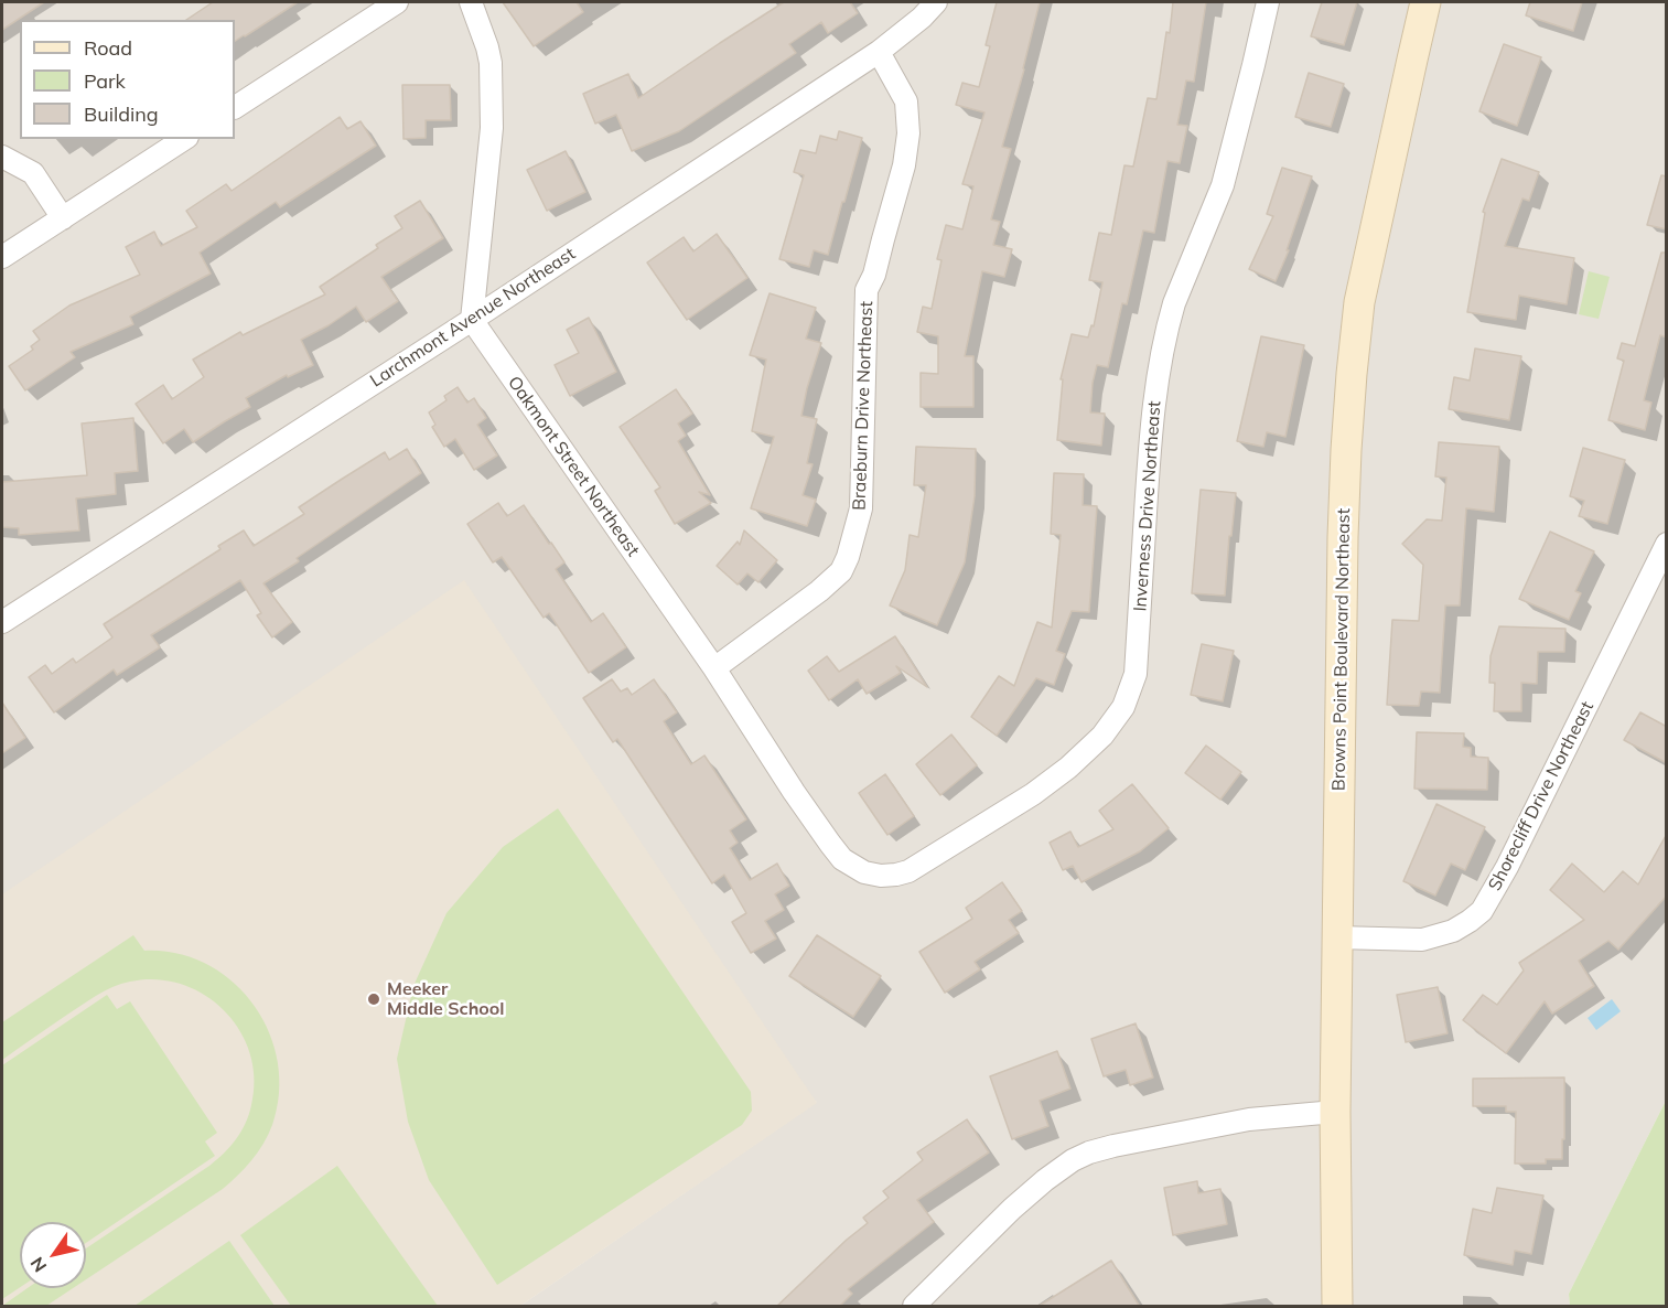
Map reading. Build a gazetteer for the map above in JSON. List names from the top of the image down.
{
  "streets": {
    "street": [
      "Larchmont Avenue Northeast",
      "Braeburn Drive Northeast",
      "Oakmont Street Northeast",
      "Inverness Drive Northeast",
      "Browns Point Boulevard Northeast",
      "Shorecliff Drive Northeast"
    ]
  },
  "crossings": [
    ["Larchmont Avenue Northeast", "Braeburn Drive Northeast"],
    ["Larchmont Avenue Northeast", "Oakmont Street Northeast"],
    ["Braeburn Drive Northeast", "Oakmont Street Northeast"],
    ["Oakmont Street Northeast", "Inverness Drive Northeast"],
    ["Browns Point Boulevard Northeast", "Shorecliff Drive Northeast"]
  ],
  "places": ["Meeker Middle School"],
  "legend": ["Road", "Park", "Building"],
  "north": "bottom left"
}
